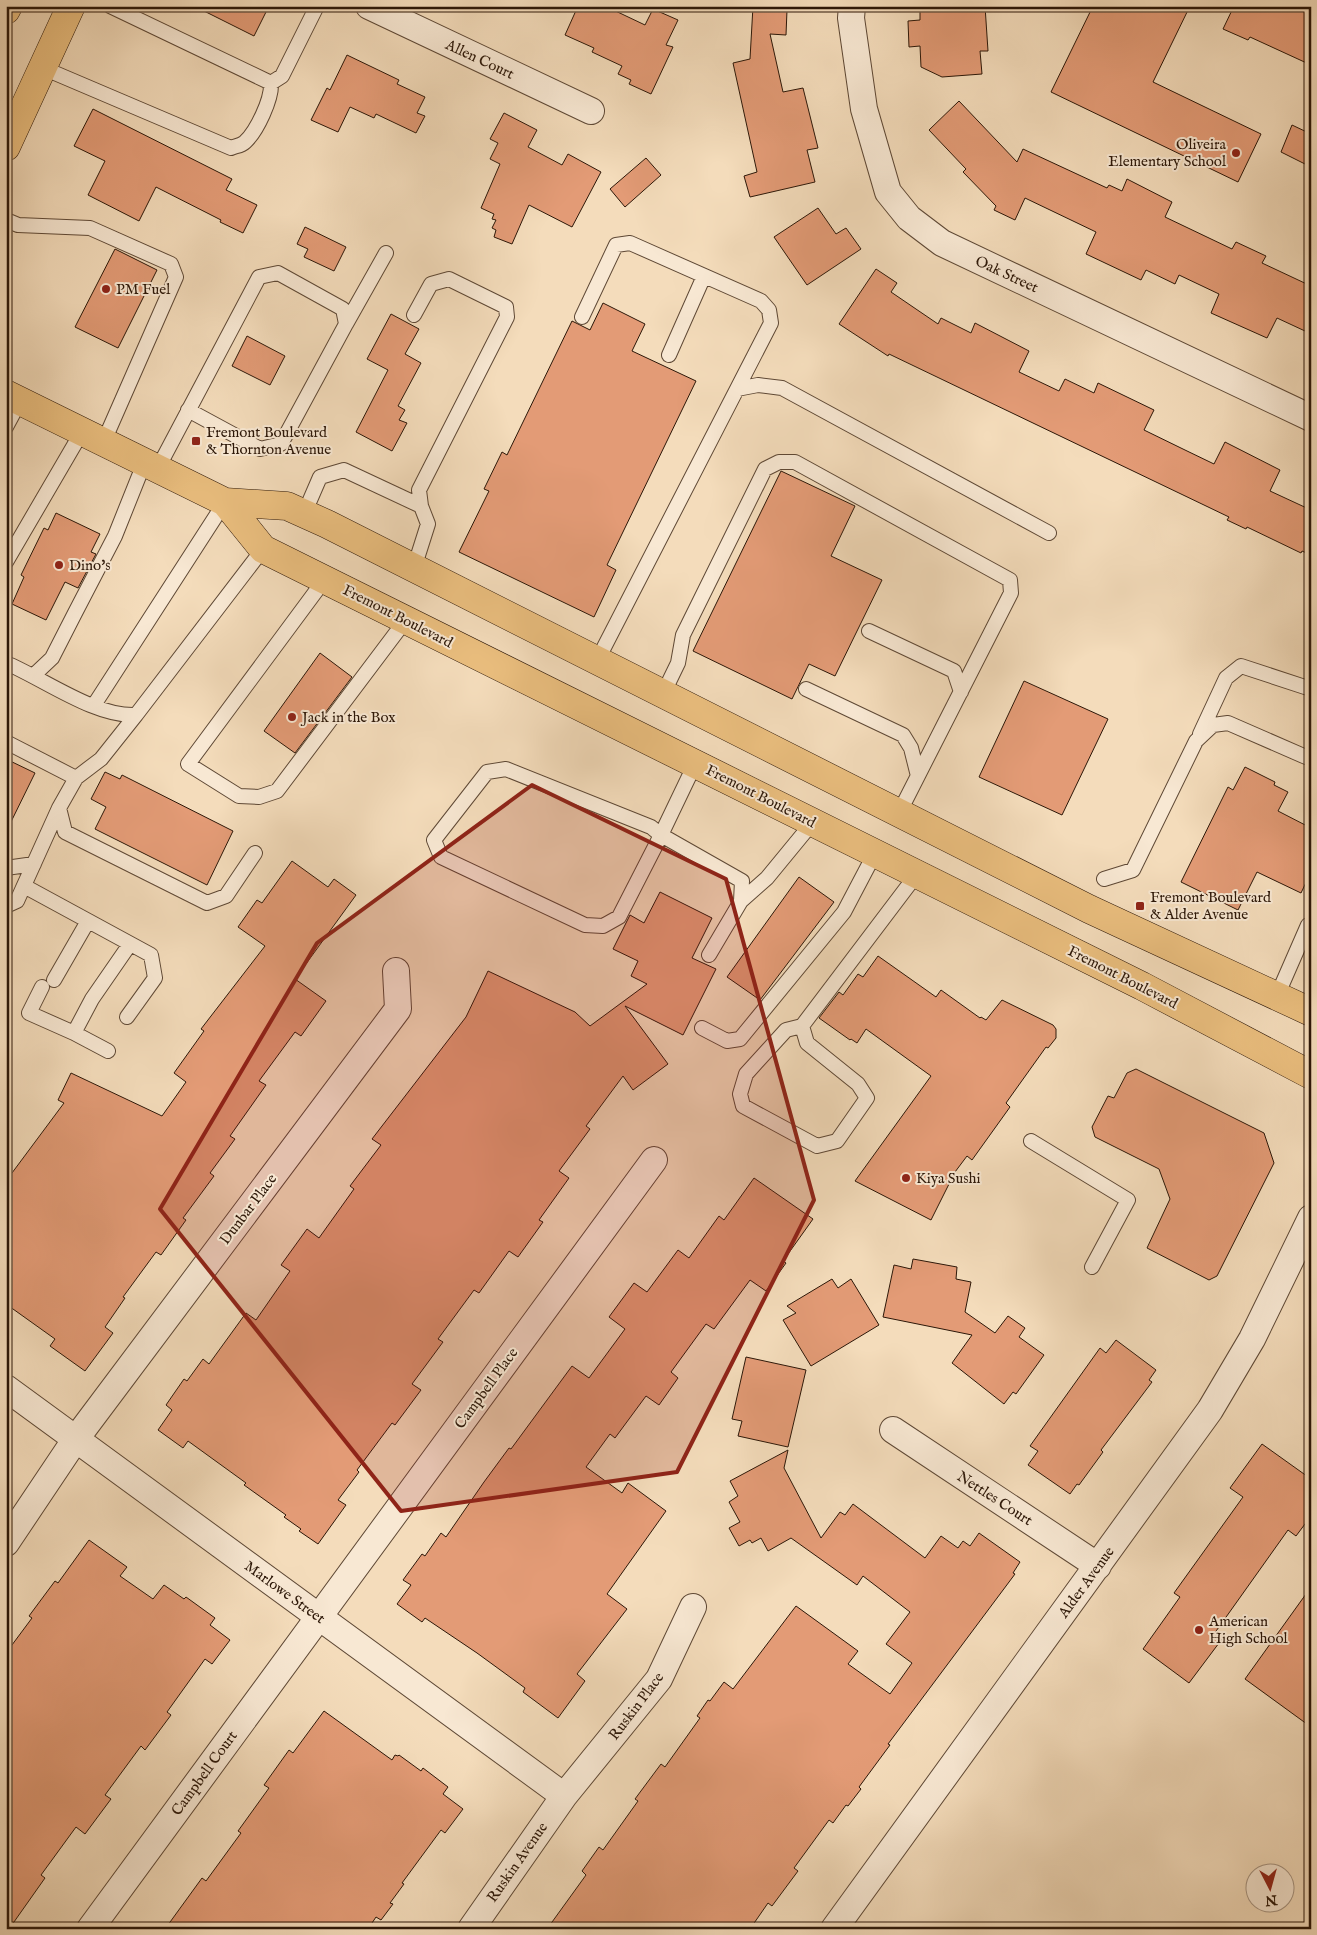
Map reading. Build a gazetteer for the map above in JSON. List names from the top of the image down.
{
  "streets": {
    "main road": ["Fremont Boulevard"],
    "street": [
      "Allen Court",
      "Oak Street",
      "Dunbar Place",
      "Campbell Place",
      "Nettles Court",
      "Alder Avenue",
      "Marlowe Street",
      "Ruskin Place",
      "Campbell Court",
      "Ruskin Avenue"
    ]
  },
  "crossings": [
    ["Dunbar Place", "Marlowe Street"],
    ["Campbell Place", "Marlowe Street"],
    ["Campbell Place", "Campbell Court"],
    ["Nettles Court", "Alder Avenue"],
    ["Marlowe Street", "Ruskin Place"],
    ["Marlowe Street", "Campbell Court"],
    ["Marlowe Street", "Ruskin Avenue"],
    ["Ruskin Place", "Ruskin Avenue"]
  ],
  "places": {
    "other": [
      "Oliveira Elementary School",
      "PM Fuel",
      "Dino's",
      "Jack in the Box",
      "Kiya Sushi",
      "American High School"
    ],
    "transit": ["Fremont Boulevard & Thornton Avenue", "Fremont Boulevard & Alder Avenue"]
  },
  "north": "bottom"
}
